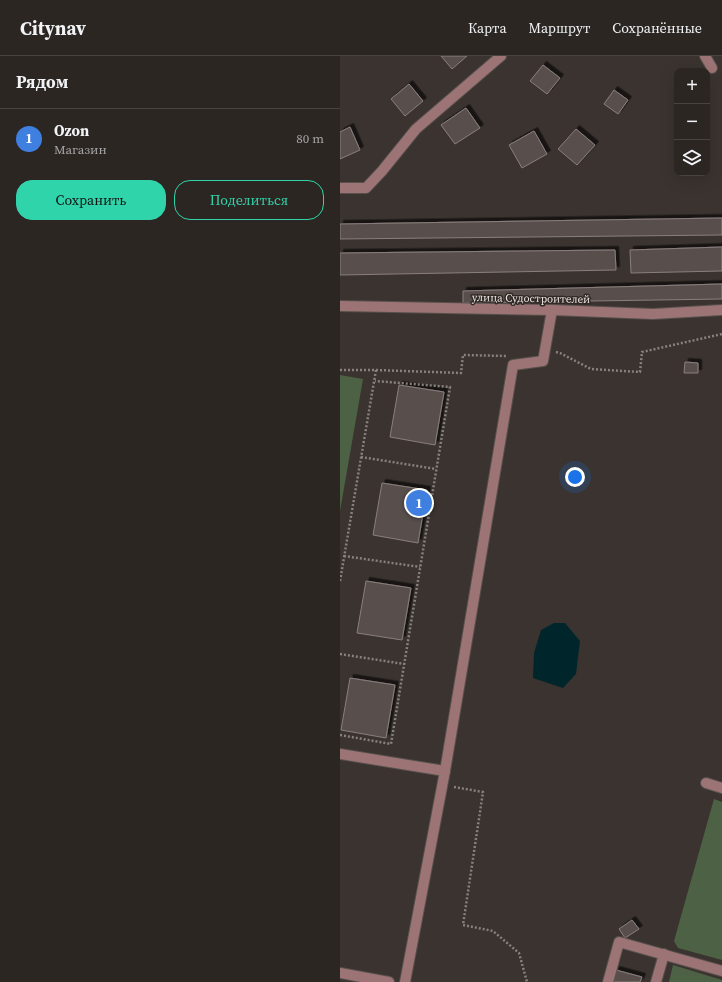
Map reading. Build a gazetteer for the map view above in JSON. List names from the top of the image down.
{
  "streets": {
    "street": ["улица Судостроителей"]
  },
  "page": {
    "header": "Citynav",
    "nav": ["Карта", "Маршрут", "Сохранённые"],
    "heading": "Рядом",
    "map_buttons": ["+", "−"],
    "list": [
      {
        "mark": "1",
        "name": "Ozon",
        "note": "Магазин",
        "value": "80 m"
      }
    ],
    "buttons": ["Сохранить", "Поделиться"],
    "pins": "1"
  }
}
